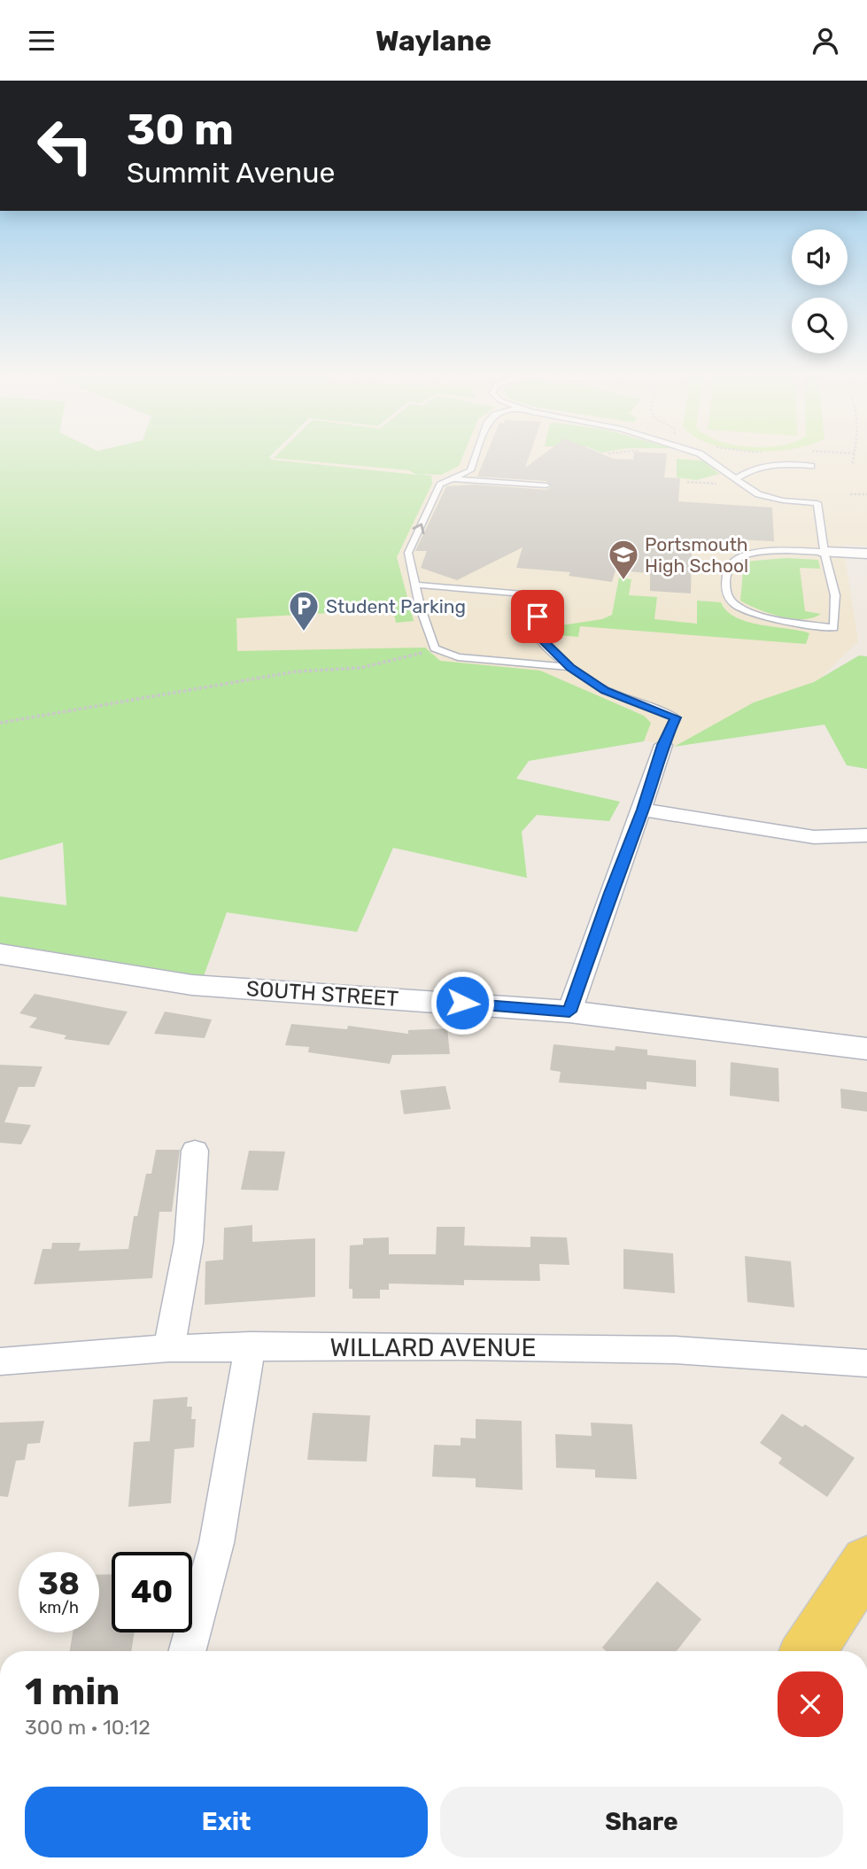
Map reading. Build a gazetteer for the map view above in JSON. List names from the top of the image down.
{
  "streets": {
    "street": ["SOUTH STREET", "WILLARD AVENUE"]
  },
  "places": {
    "school or university": ["Portsmouth High School"],
    "parking": ["Student Parking"]
  },
  "page": {
    "header": "Waylane",
    "turn": ["30 m", "Summit Avenue"],
    "speed": "38 km/h",
    "limit": "40",
    "heading": ["1 min", "300 m · 10:12"],
    "buttons": ["Exit", "Share"]
  }
}
